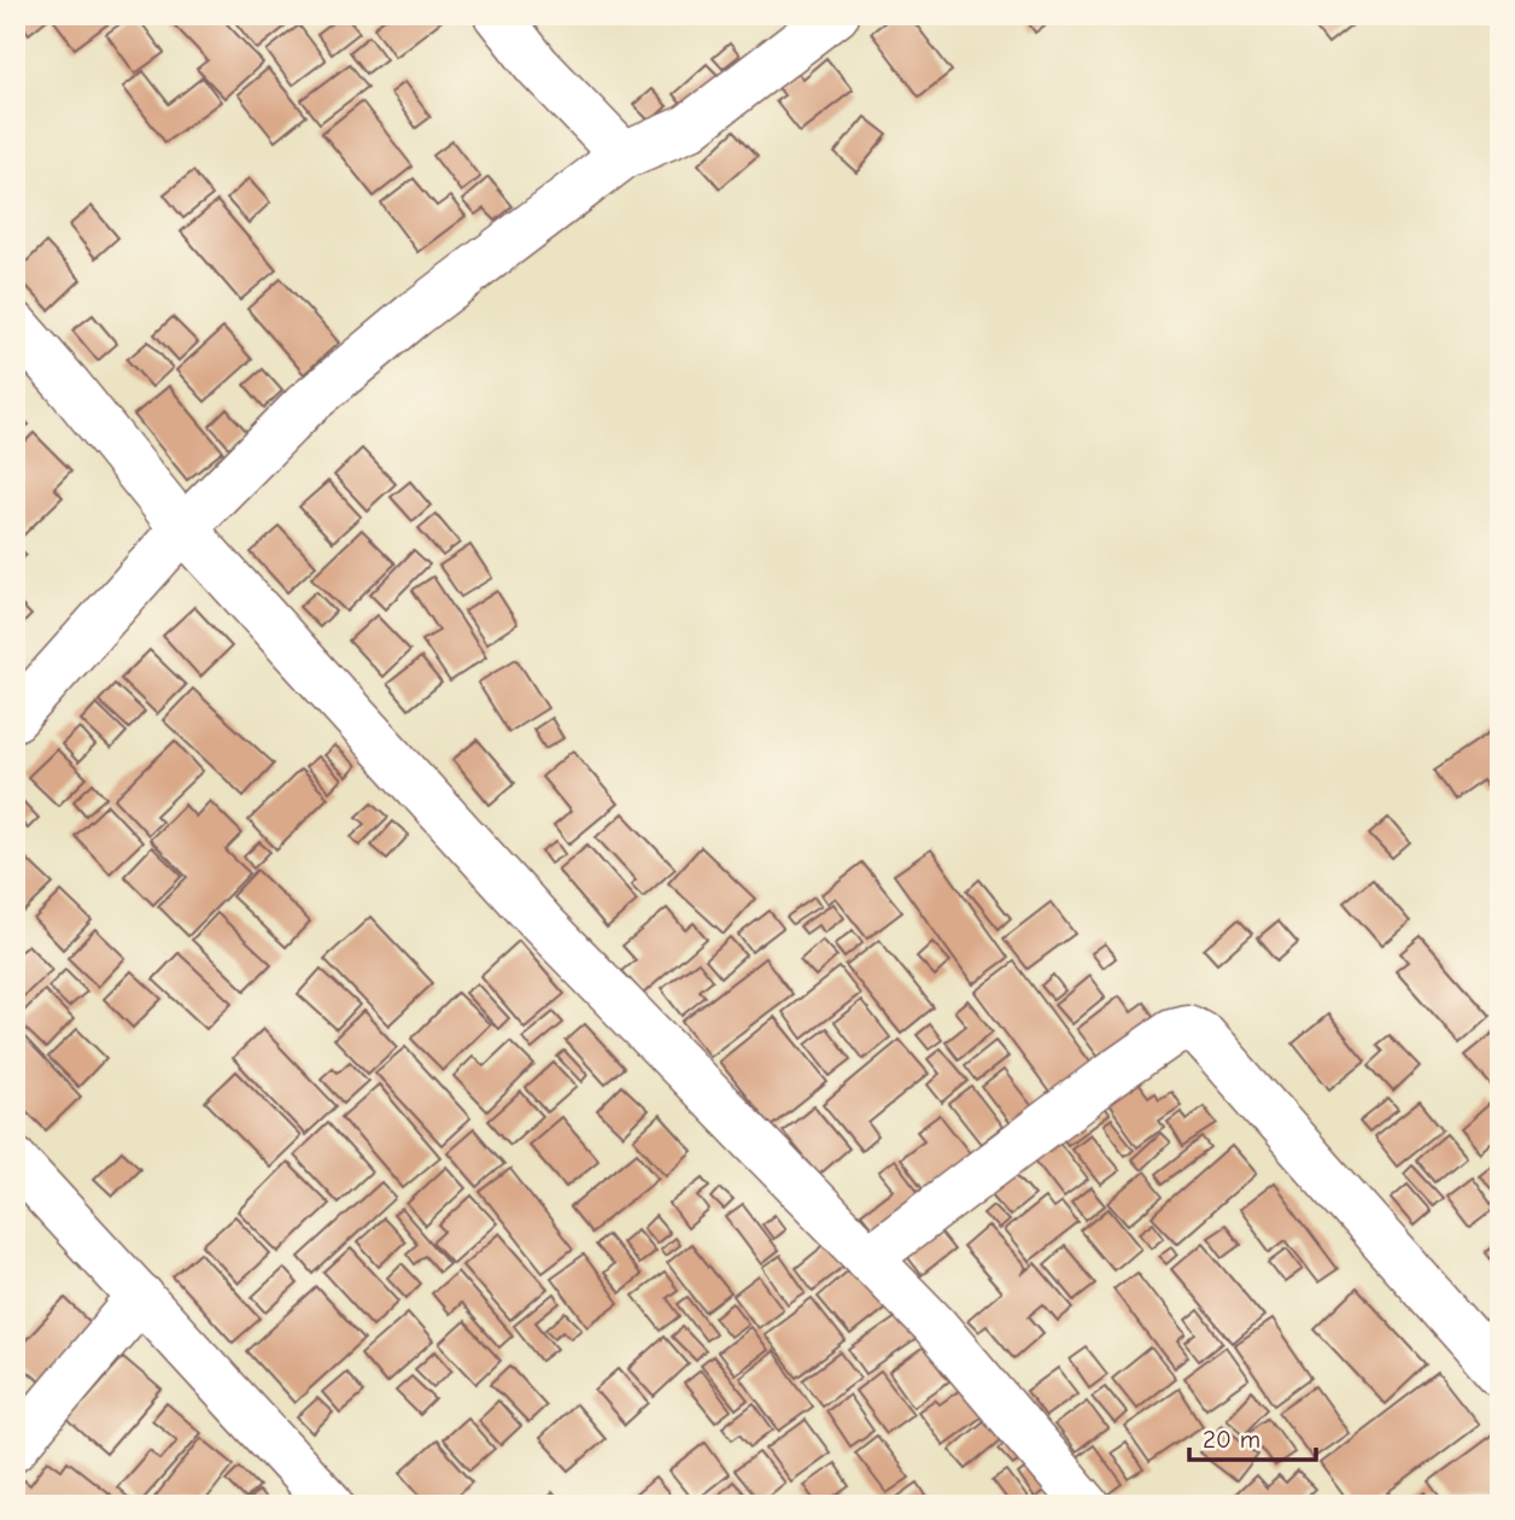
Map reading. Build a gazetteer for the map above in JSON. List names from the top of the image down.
{
  "scale_bar": "20 m"
}
